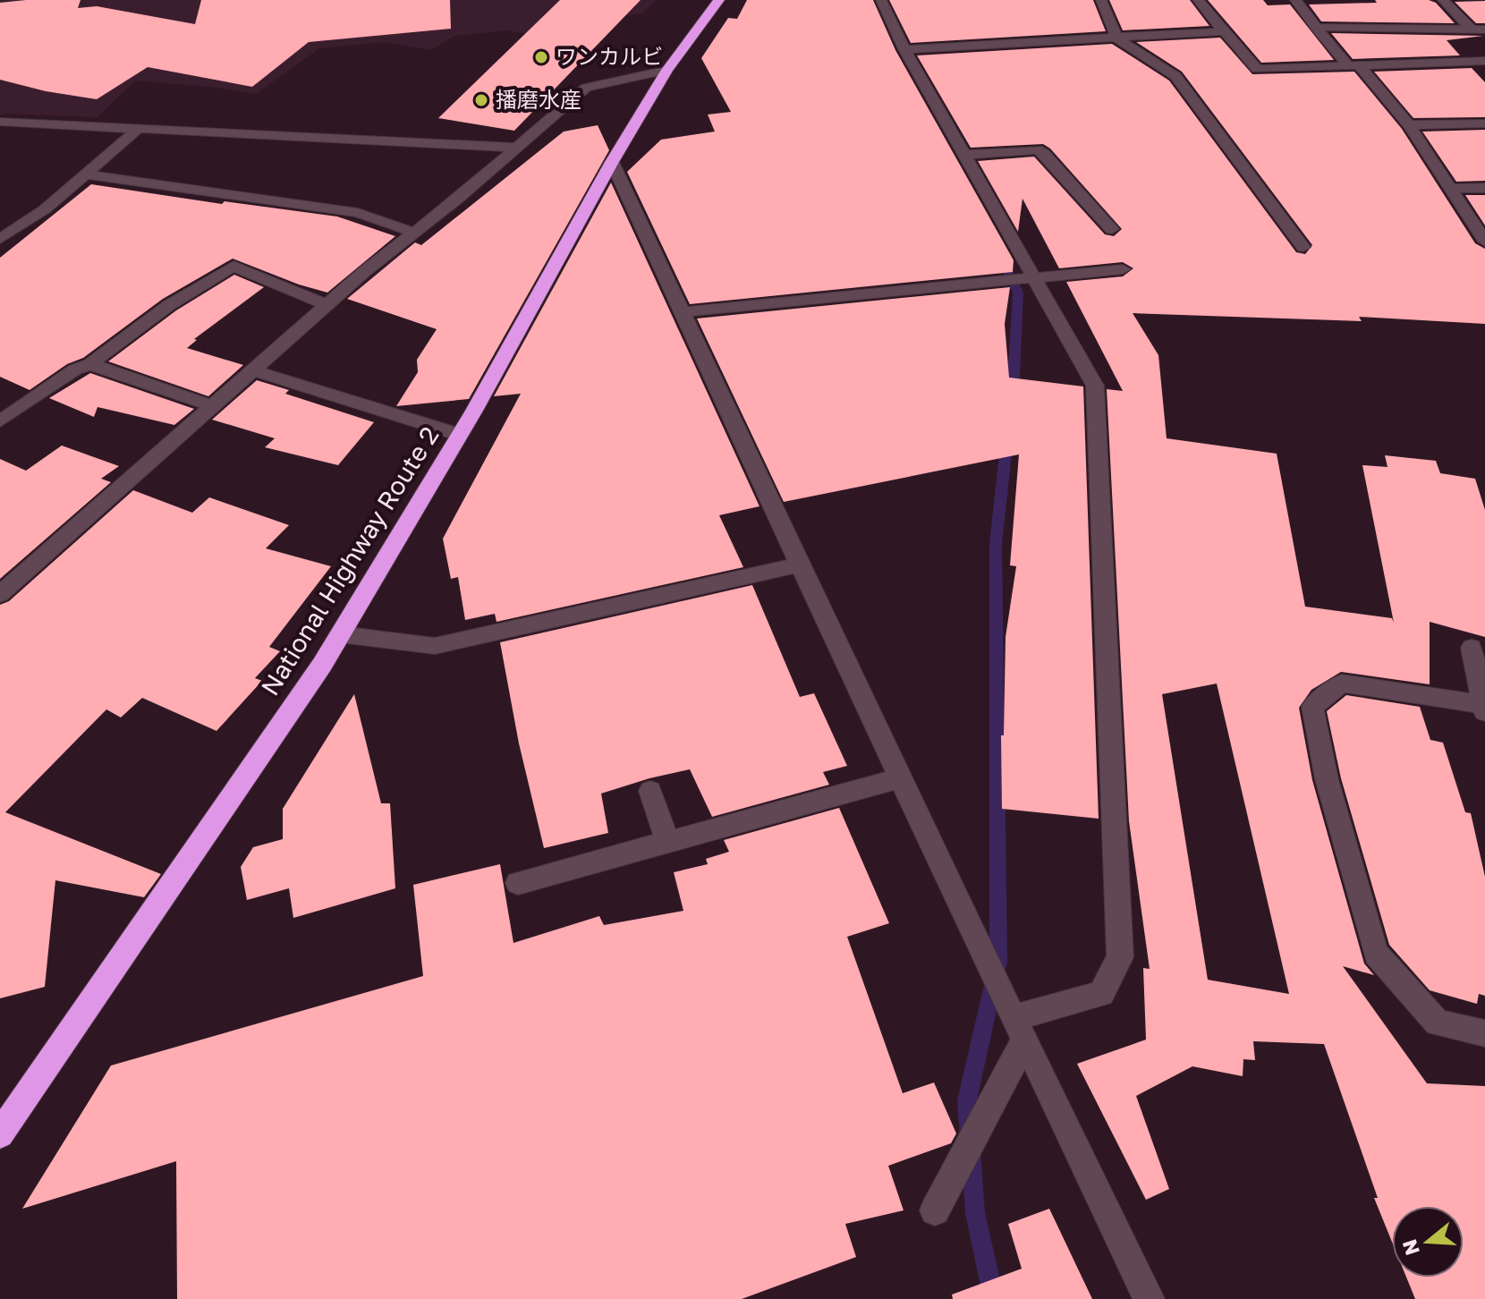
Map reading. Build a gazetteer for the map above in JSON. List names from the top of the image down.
{
  "streets": {
    "highway": ["National Highway Route 2"]
  },
  "places": ["ワンカルビ", "播磨水産"],
  "north": "left"
}
